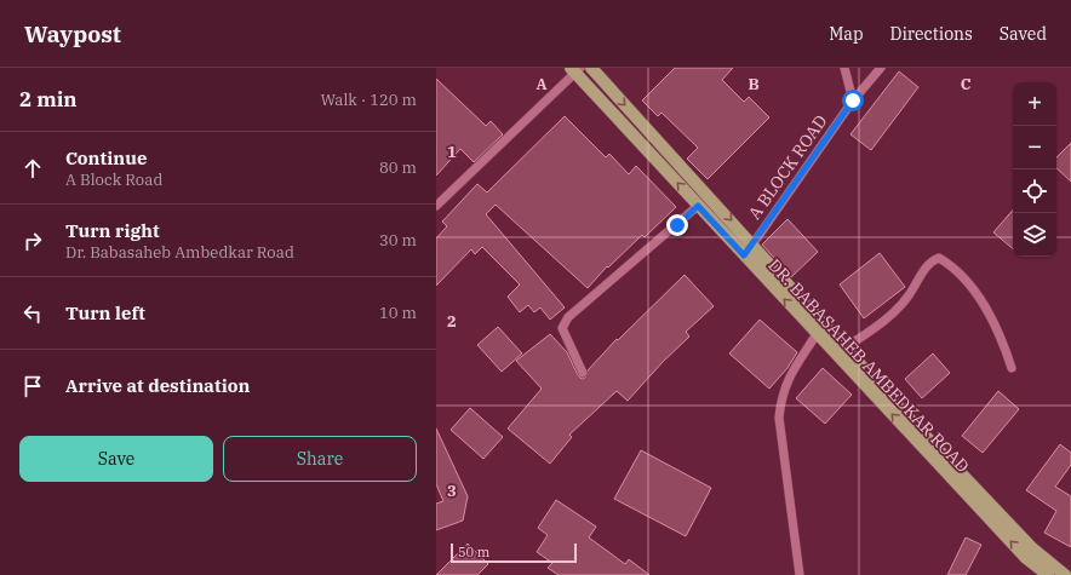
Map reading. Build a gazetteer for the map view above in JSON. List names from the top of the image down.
{
  "streets": {
    "main road": ["DR. BABASAHEB AMBEDKAR ROAD"],
    "street": ["A BLOCK ROAD"]
  },
  "crossings": [
    ["A BLOCK ROAD", "DR. BABASAHEB AMBEDKAR ROAD"]
  ],
  "scale_bar": "50 m",
  "page": {
    "header": "Waypost",
    "nav": ["Map", "Directions", "Saved"],
    "heading": ["2 min", "Walk · 120 m"],
    "map_buttons": ["+", "−"],
    "list": [
      ["Continue", "A Block Road", "80 m"],
      ["Turn right", "Dr. Babasaheb Ambedkar Road", "30 m"],
      ["Turn left", "10 m"],
      "Arrive at destination"
    ],
    "buttons": ["Save", "Share"],
    "scale": "50 m"
  },
  "grid": {
    "columns": ["A", "B", "C"],
    "rows": ["1", "2", "3"]
  }
}
